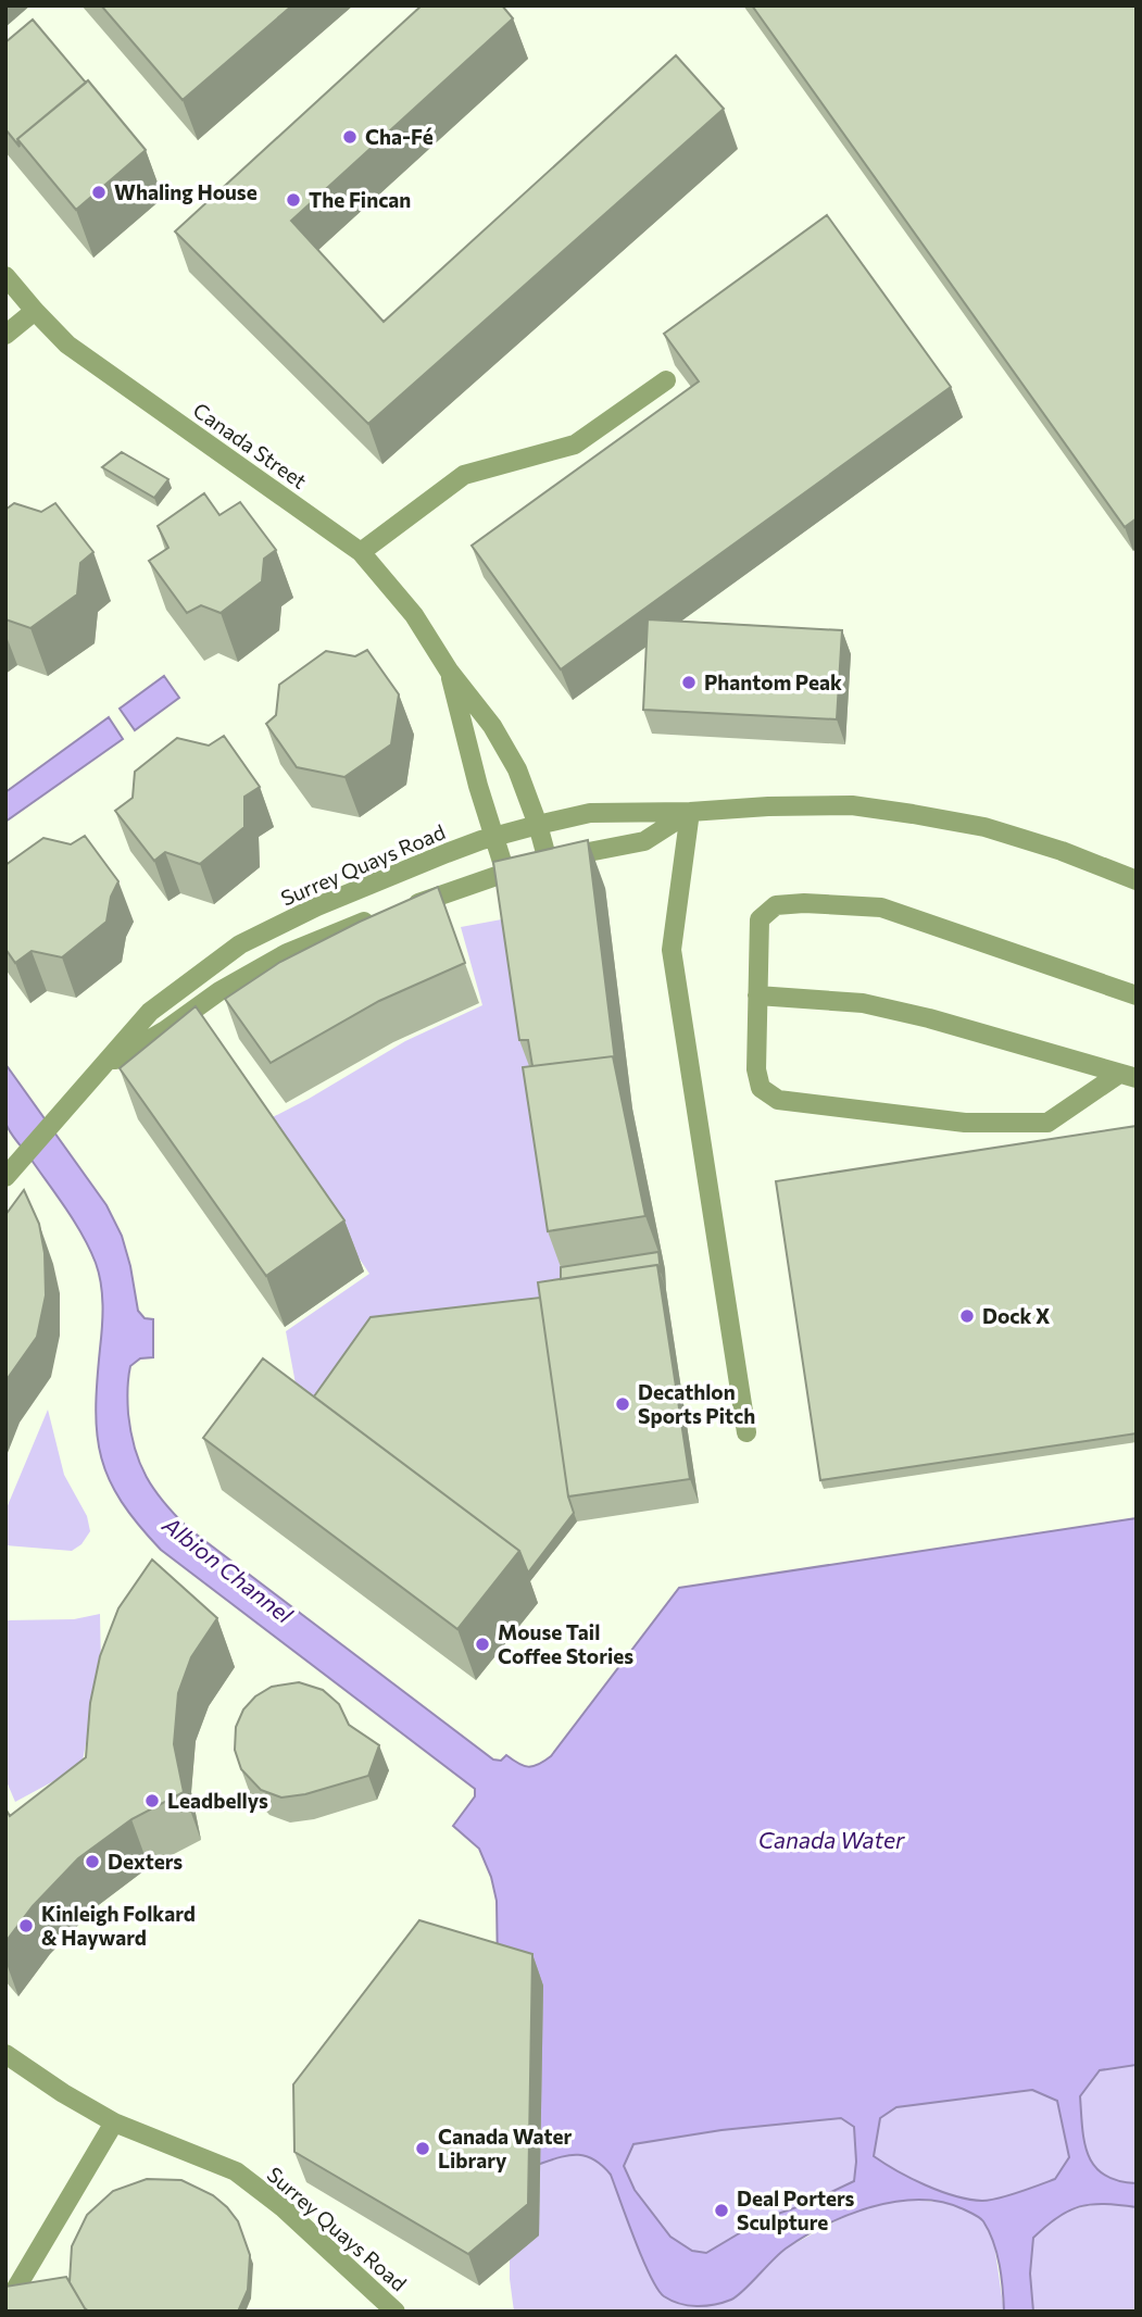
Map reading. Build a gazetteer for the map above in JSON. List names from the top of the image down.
{
  "streets": {
    "street": ["Canada Street", "Surrey Quays Road"]
  },
  "crossings": [
    ["Canada Street", "Surrey Quays Road"]
  ],
  "water": ["Albion Channel", "Canada Water"],
  "places": [
    "Cha-Fé",
    "Whaling House",
    "The Fincan",
    "Phantom Peak",
    "Dock X",
    "Decathlon Sports Pitch",
    "Mouse Tail Coffee Stories",
    "Leadbellys",
    "Dexters",
    "Kinleigh Folkard & Hayward",
    "Canada Water Library",
    "Deal Porters Sculpture"
  ]
}
